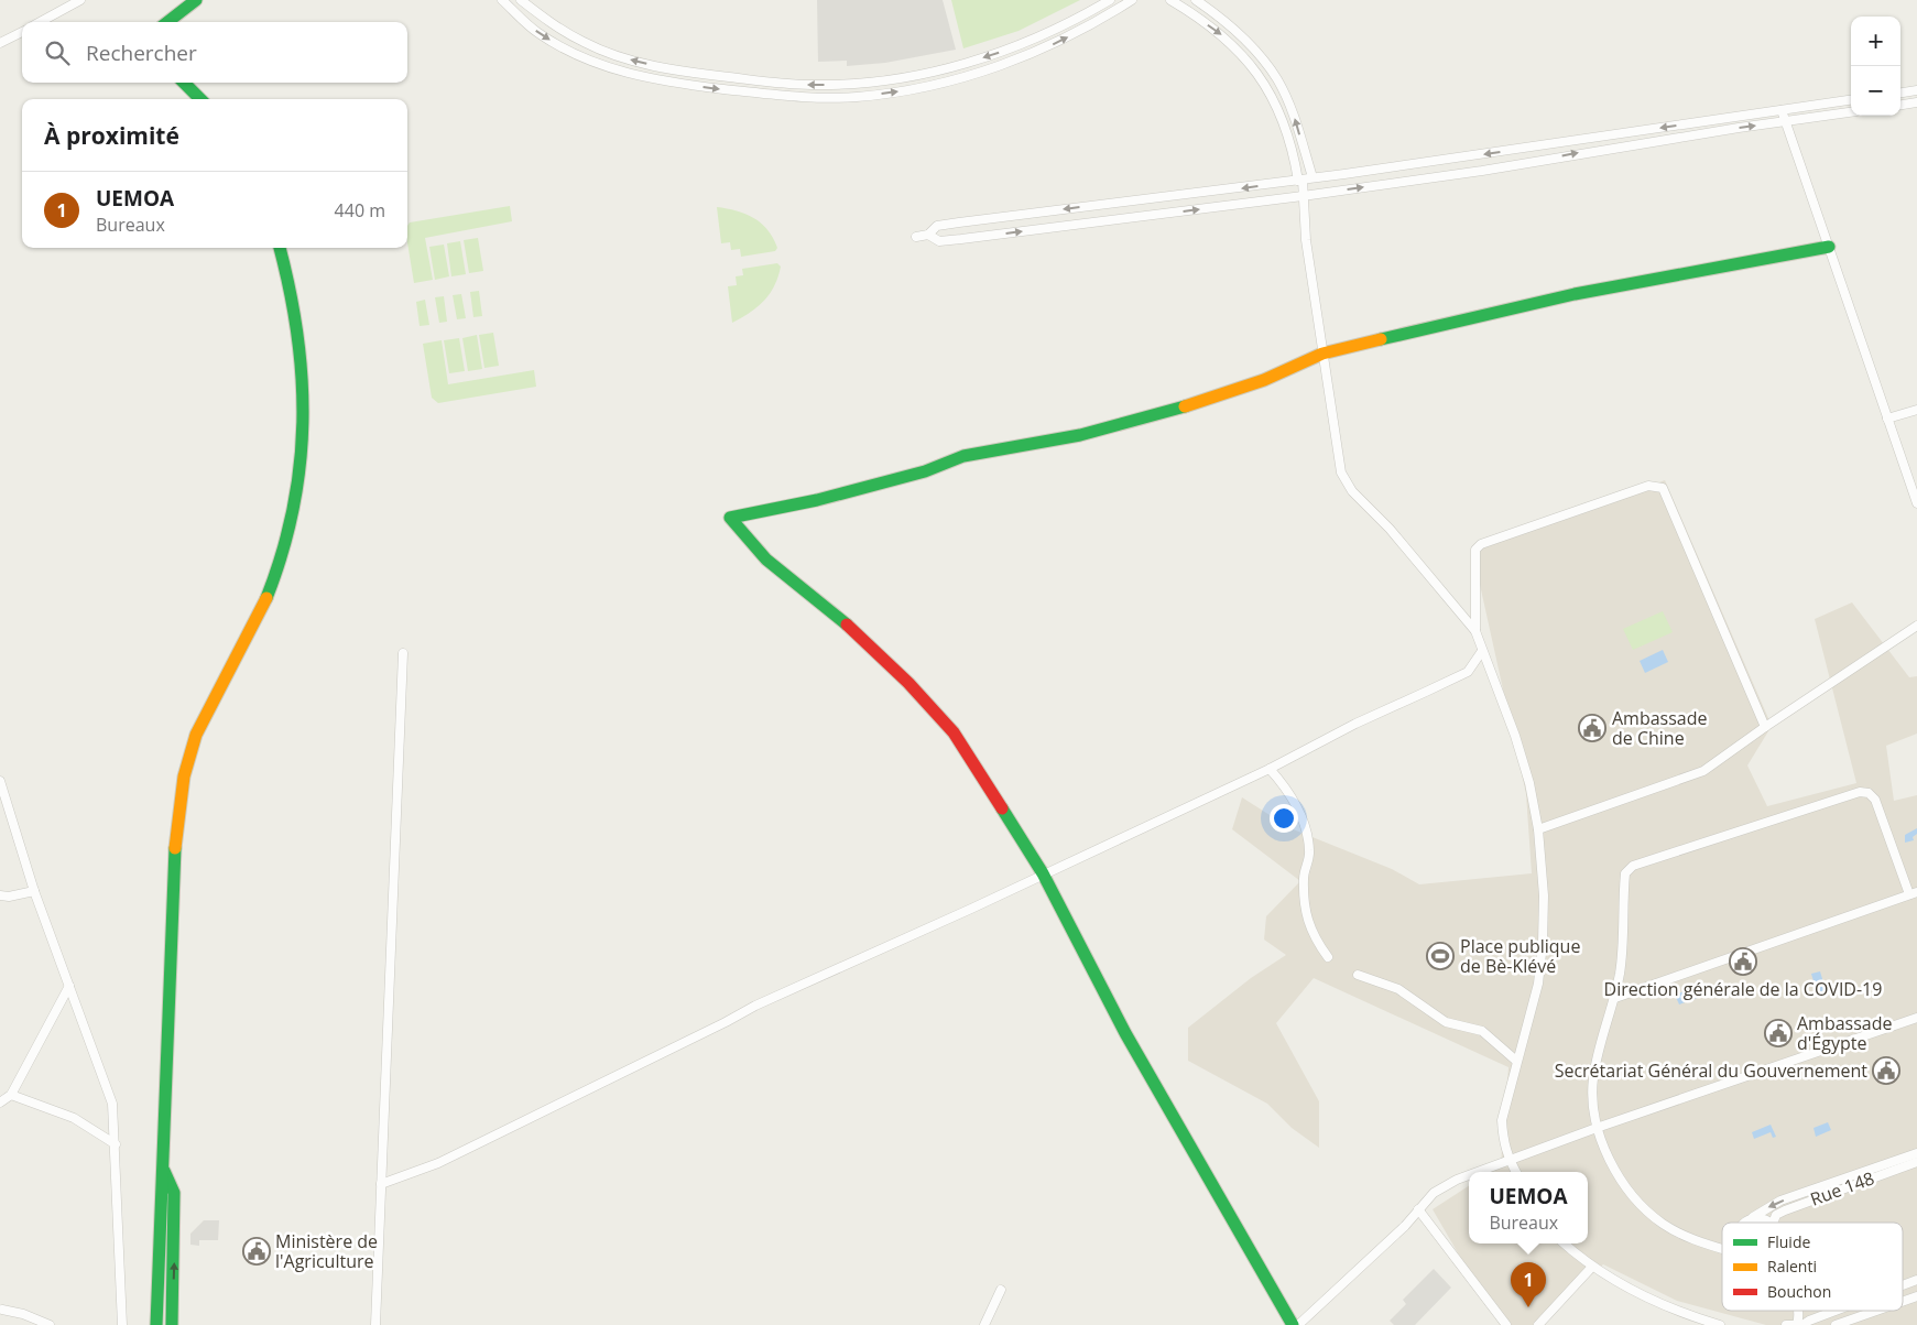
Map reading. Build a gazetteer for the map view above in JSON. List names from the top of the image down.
{
  "streets": {
    "street": ["Rue 148"]
  },
  "places": {
    "public building": [
      "Ambassade de Chine",
      "Direction générale de la COVID-19",
      "Ambassade d'Égypte",
      "Secrétariat Général du Gouvernement",
      "Ministère de l'Agriculture"
    ],
    "sports": ["Place publique de Bè-Klévé"]
  },
  "legend": ["Fluide", "Ralenti", "Bouchon"],
  "page": {
    "map_buttons": ["+", "−"],
    "search": "Rechercher",
    "heading": "À proximité",
    "list": [
      {
        "mark": "1",
        "name": "UEMOA",
        "note": "Bureaux",
        "value": "440 m"
      }
    ],
    "popup": ["UEMOA", "Bureaux"],
    "pins": "1"
  }
}
